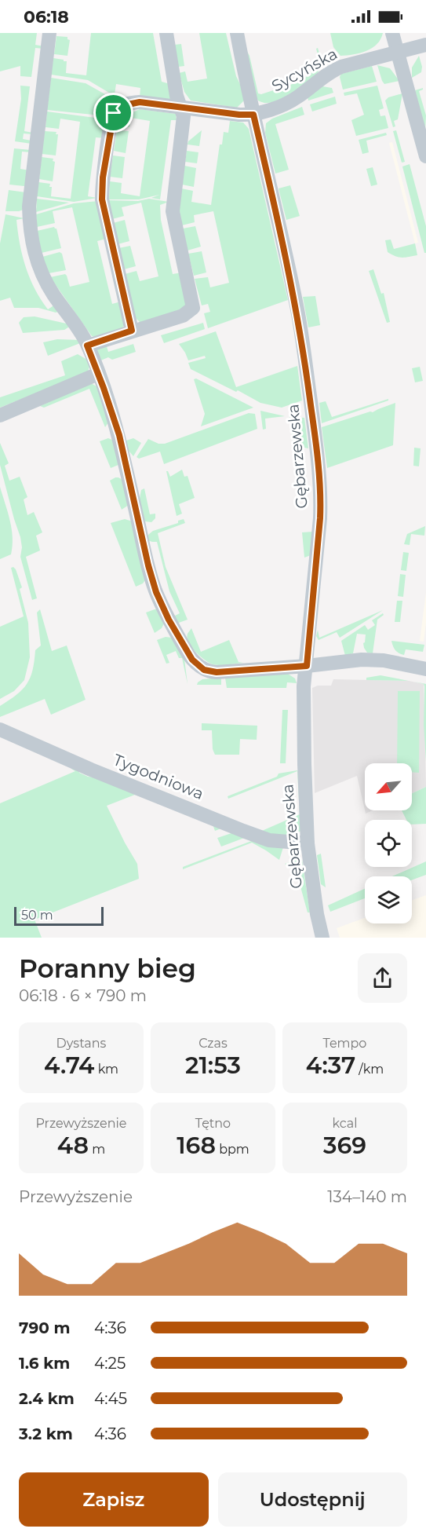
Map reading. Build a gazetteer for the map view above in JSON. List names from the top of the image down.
{
  "streets": {
    "street": ["Sycyńska", "Gębarzewska", "Tygodniowa"]
  },
  "crossings": [
    ["Sycyńska", "Gębarzewska"],
    ["Gębarzewska", "Tygodniowa"]
  ],
  "scale_bar": "50 m",
  "north": "bottom left",
  "page": {
    "status": "06:18",
    "scale": "50 m",
    "heading": ["Poranny bieg", "06:18 · 6 × 790 m"],
    "stats": [
      ["Dystans", "4.74 km"],
      ["Czas", "21:53"],
      ["Tempo", "4:37 /km"],
      ["Przewyższenie", "48 m"],
      ["Tętno", "168 bpm"],
      ["kcal", "369"]
    ],
    "chart": ["Przewyższenie", "134–140 m"],
    "list": [
      {
        "name": "790 m",
        "note": "4:36"
      },
      {
        "name": "1.6 km",
        "note": "4:25"
      },
      {
        "name": "2.4 km",
        "note": "4:45"
      },
      {
        "name": "3.2 km",
        "note": "4:36"
      }
    ],
    "buttons": ["Zapisz", "Udostępnij"]
  }
}
